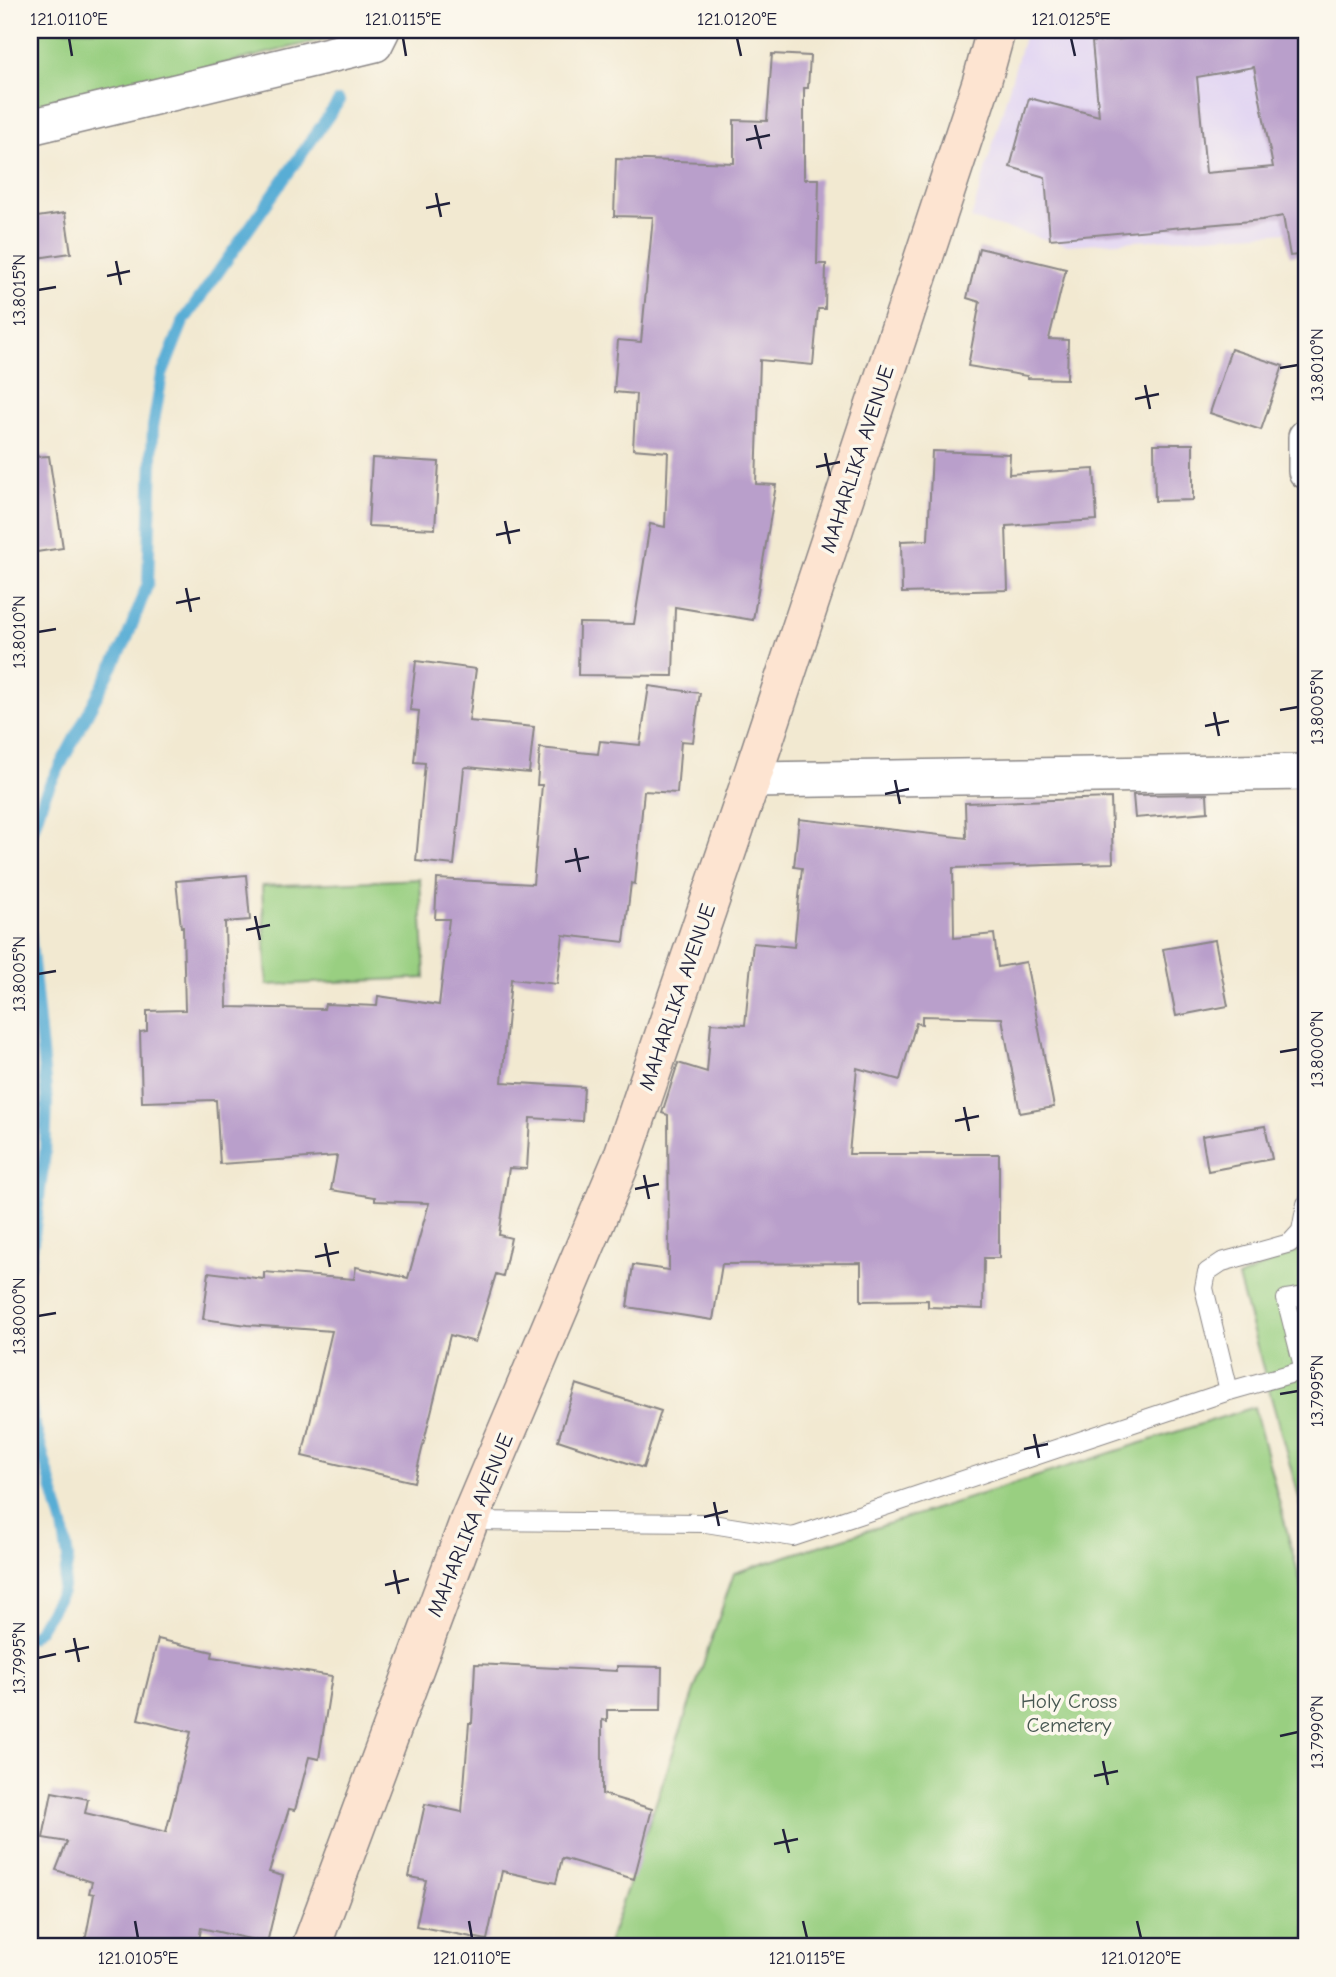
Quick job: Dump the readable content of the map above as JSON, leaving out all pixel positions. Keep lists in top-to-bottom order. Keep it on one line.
{"streets":{"main road":["MAHARLIKA AVENUE"]},"parks":["Holy Cross Cemetery"],"coordinates":["121.0110°E","121.0115°E","121.0120°E","121.0125°E","13.8015°N","13.8010°N","13.8005°N","13.8000°N","13.7995°N","13.7990°N","121.0105°E"]}
